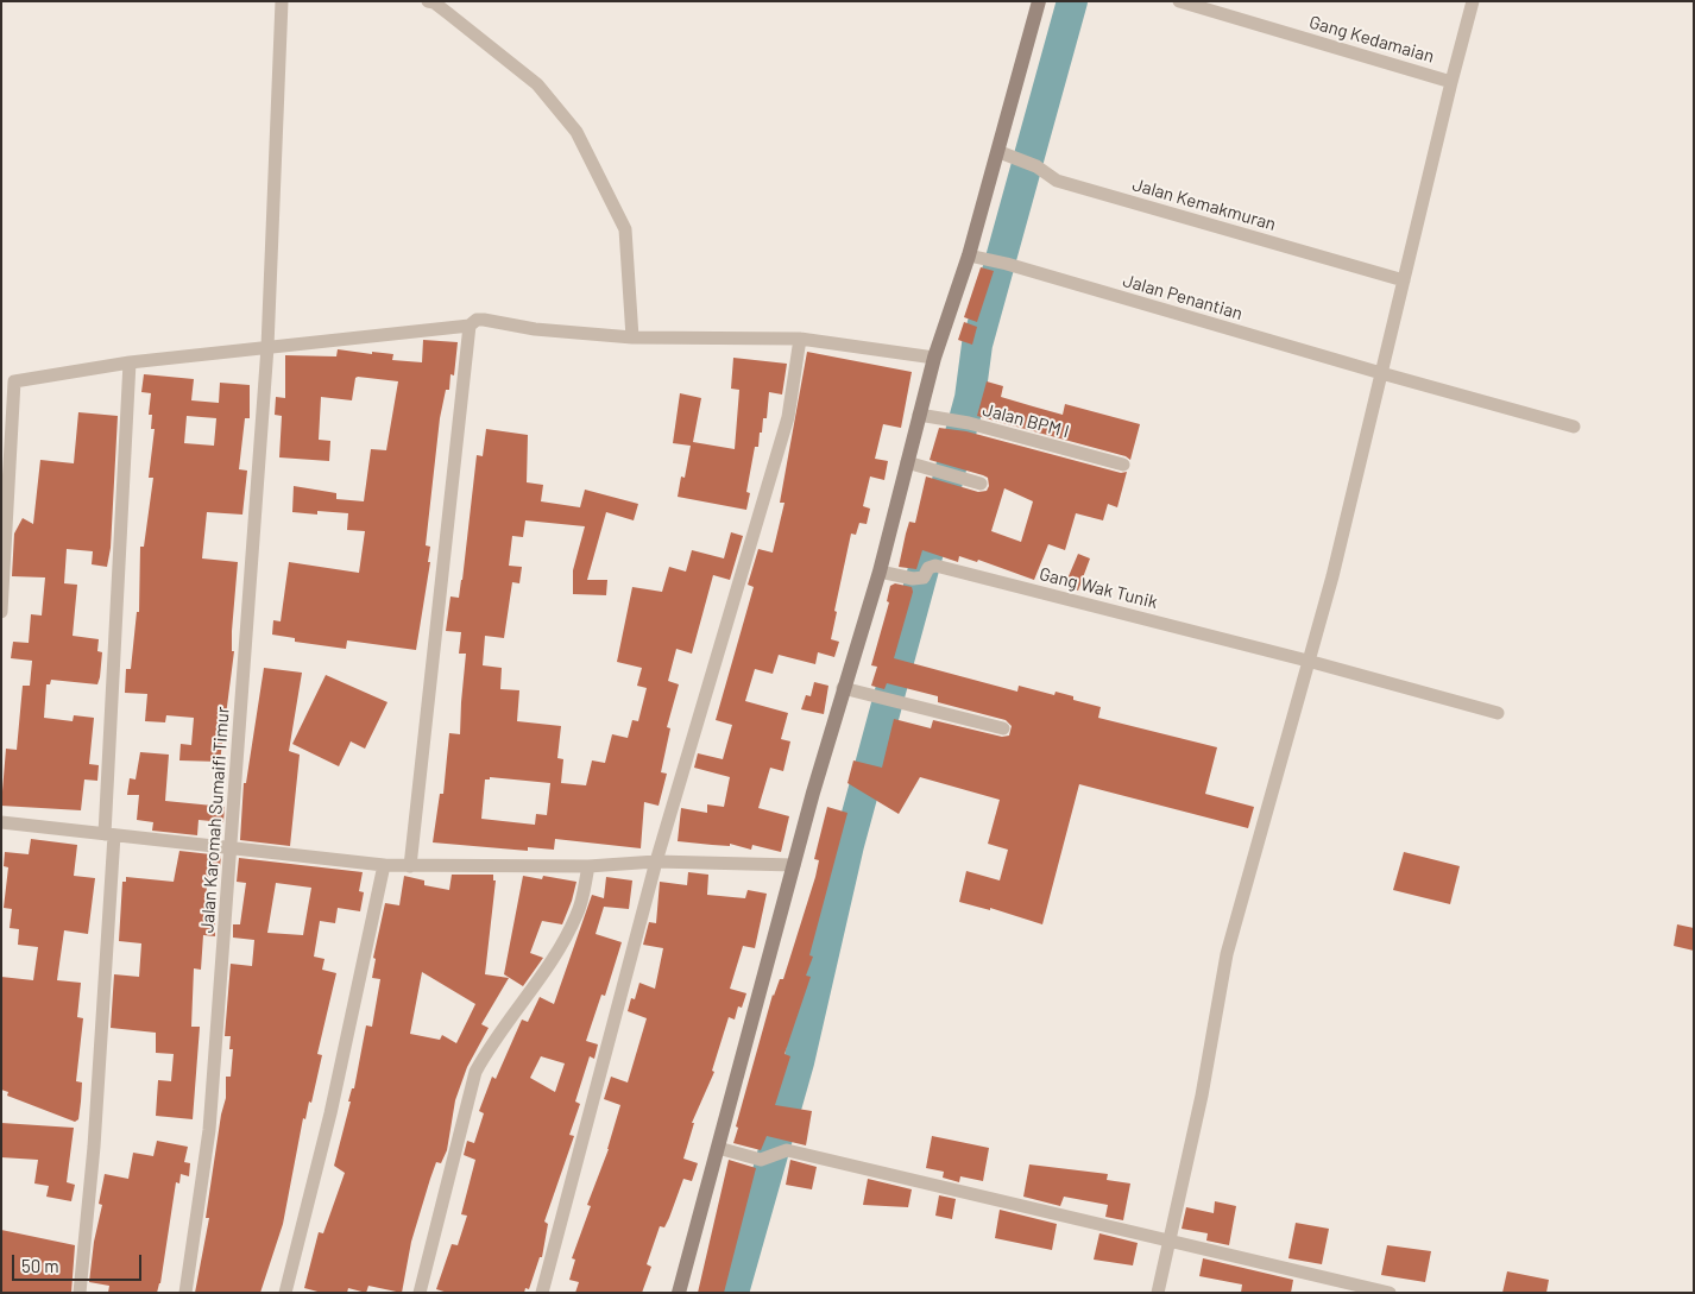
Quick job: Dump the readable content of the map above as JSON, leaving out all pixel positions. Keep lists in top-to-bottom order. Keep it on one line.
{"streets":{"street":["Gang Kedamaian","Jalan Kemakmuran","Jalan Penantian","Jalan BPM I","Gang Wak Tunik","Jalan Karomah Sumaifi Timur"]},"scale_bar":"50 m"}
